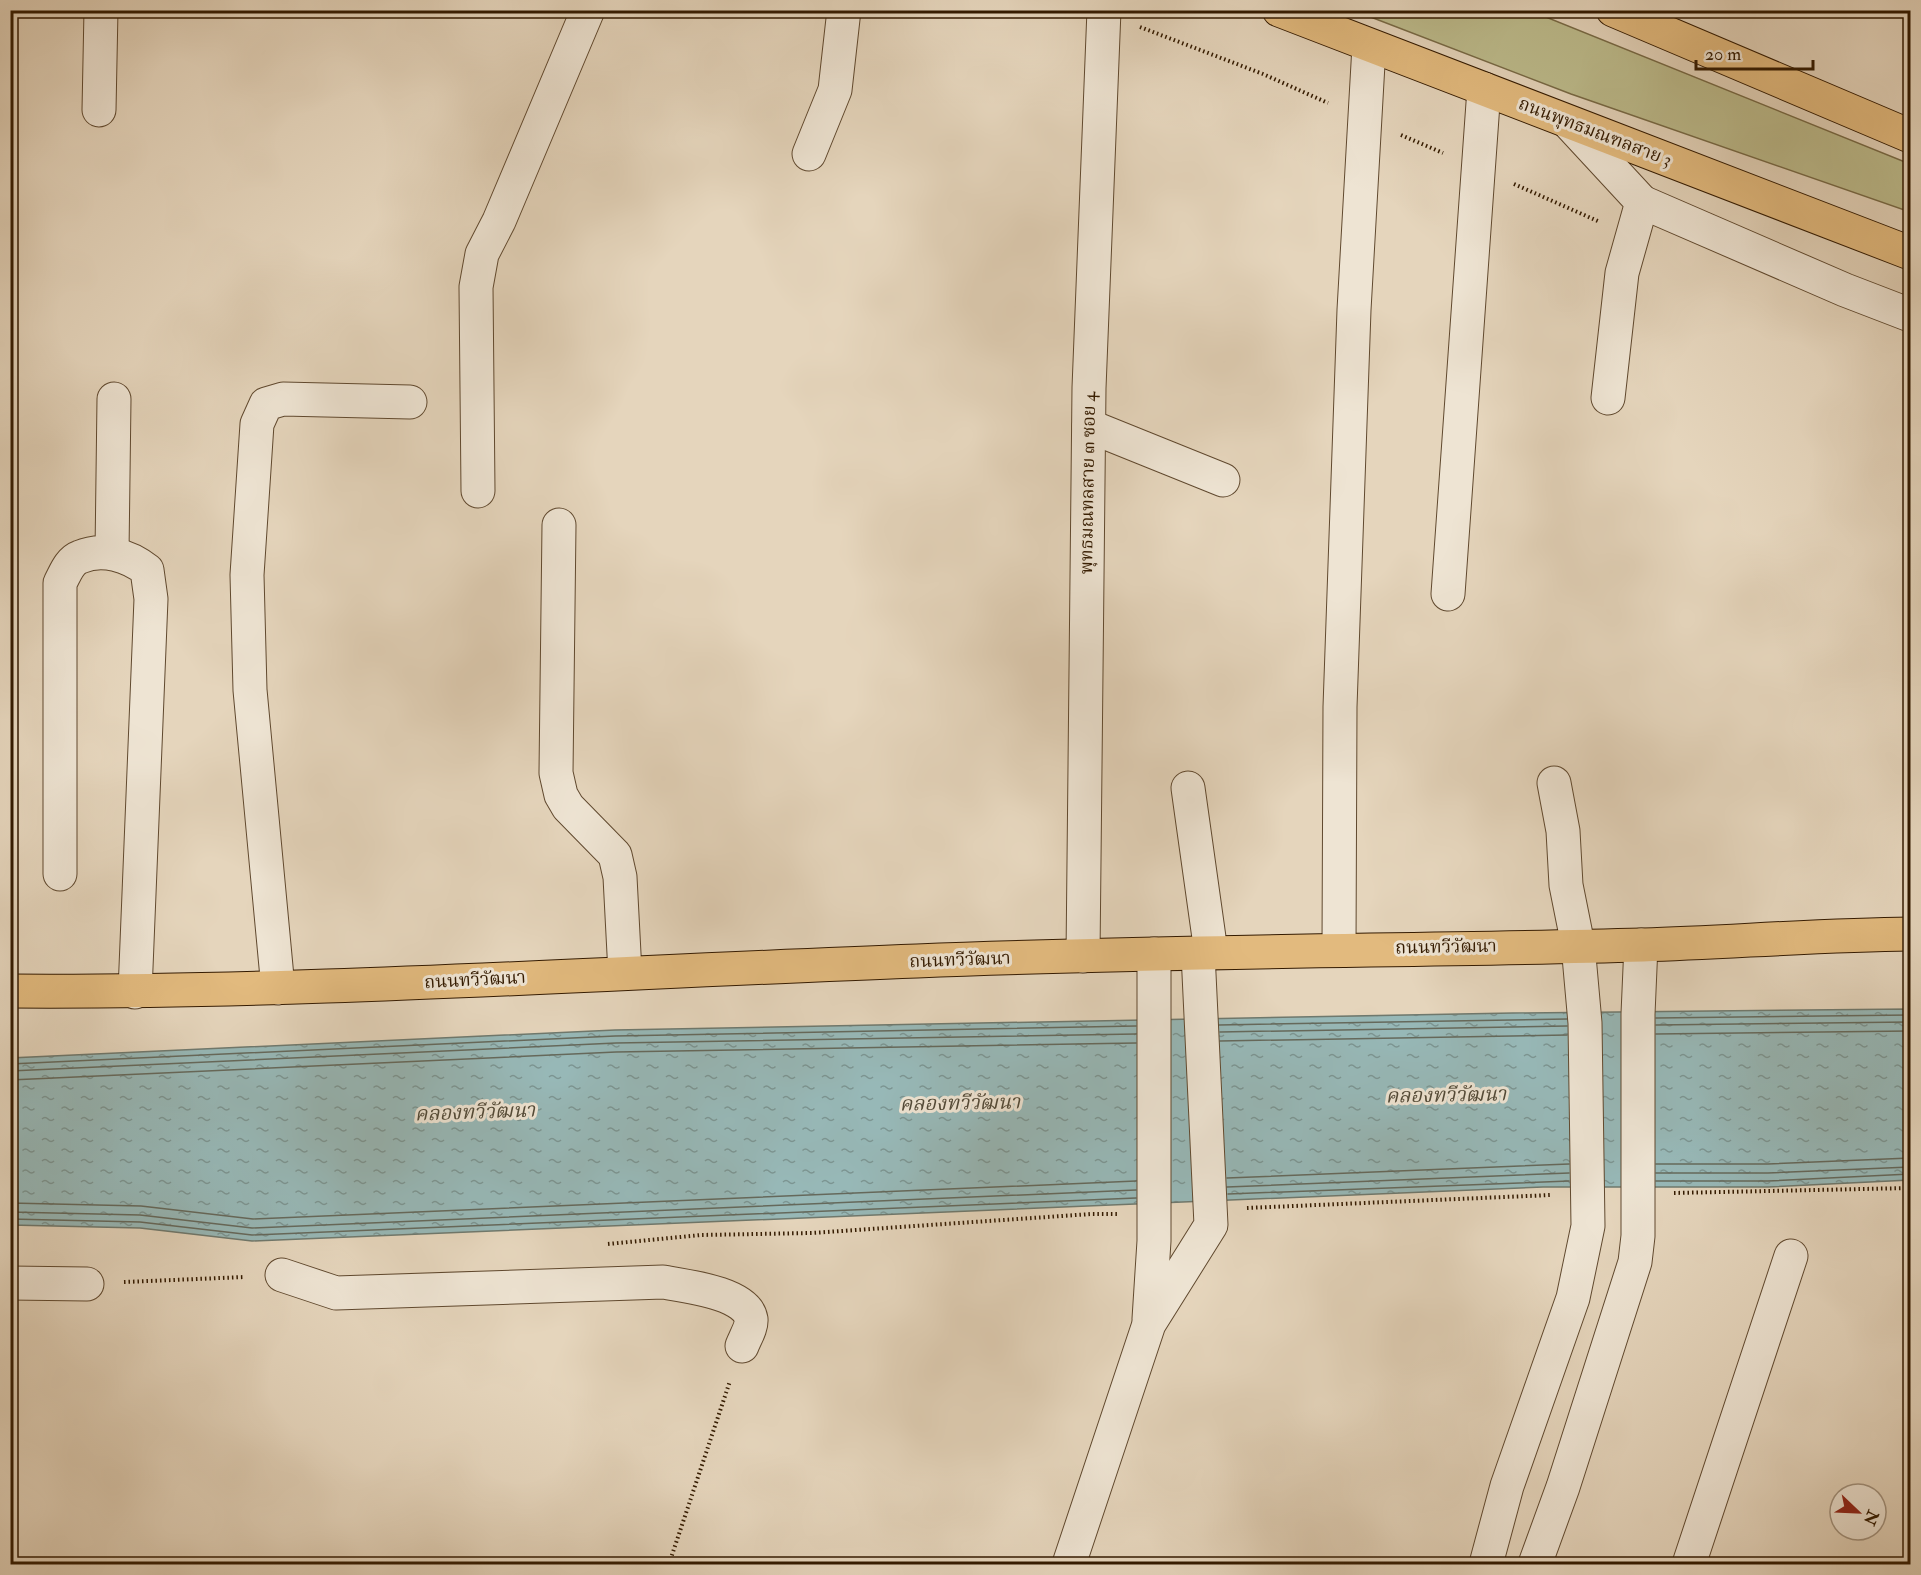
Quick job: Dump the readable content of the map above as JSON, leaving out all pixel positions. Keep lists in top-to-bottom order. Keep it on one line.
{"streets":{"main road":["ถนนพุทธมณฑลสาย 3","ถนนทวีวัฒนา"],"street":["พุทธมณทลสาย ๓ ซอย 4"]},"crossings":[["พุทธมณทลสาย ๓ ซอย 4","ถนนทวีวัฒนา"]],"water":["คลองทวีวัฒนา"],"scale_bar":"20 m","north":"bottom right"}
